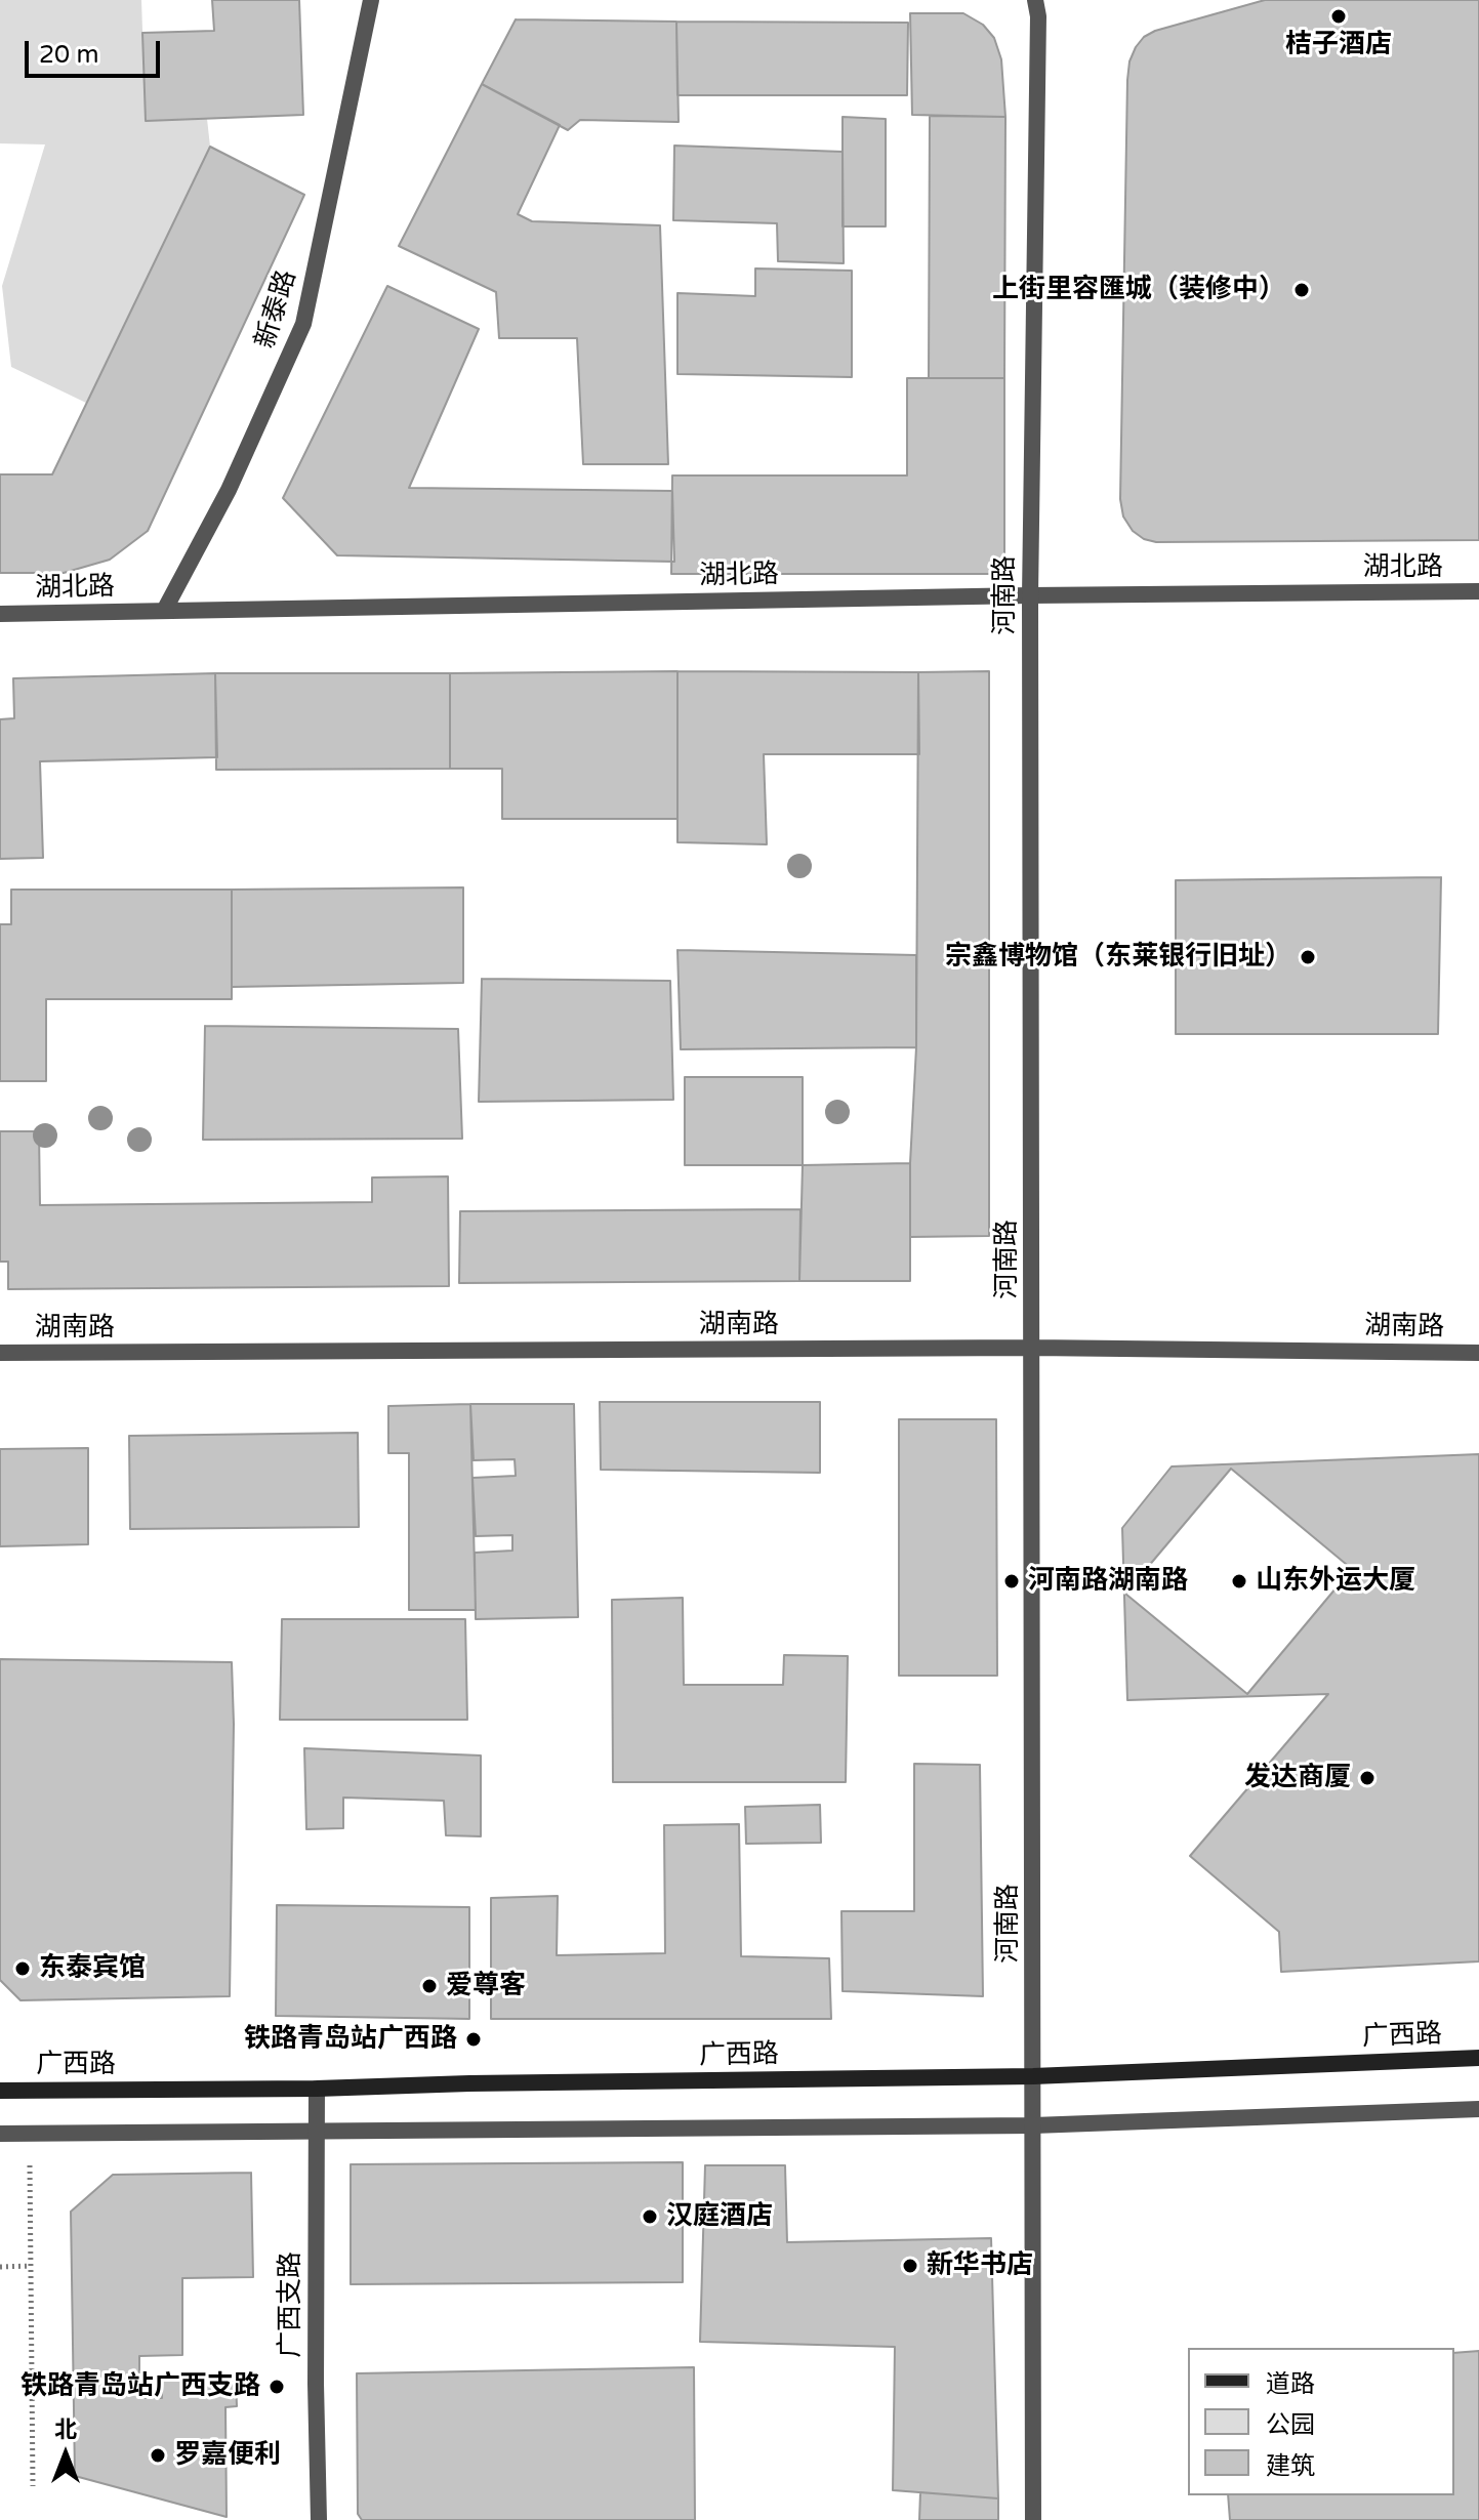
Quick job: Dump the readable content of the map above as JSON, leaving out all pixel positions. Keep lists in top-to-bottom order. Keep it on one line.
{"streets":{"main road":["广西路"],"street":["新泰路","湖北路","河南路","湖南路","广西支路"]},"crossings":[["新泰路","湖北路"],["湖北路","河南路"],["河南路","湖南路"],["河南路","广西路"],["广西路","广西支路"]],"places":["桔子酒店","上街里容匯城（装修中）","宗鑫博物馆（东莱银行旧址）","河南路湖南路","山东外运大厦","发达商厦","东泰宾馆","爱尊客","铁路青岛站广西路","汉庭酒店","新华书店","铁路青岛站广西支路","罗嘉便利"],"legend":["道路","公园","建筑"],"scale_bar":"20 m","north":"top"}
